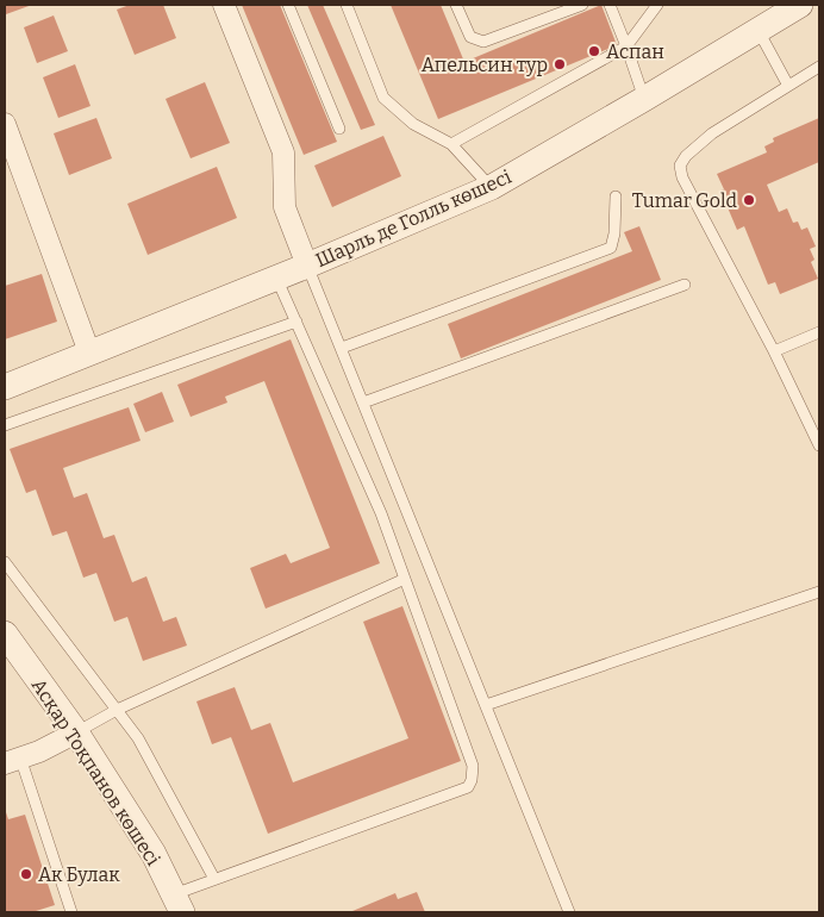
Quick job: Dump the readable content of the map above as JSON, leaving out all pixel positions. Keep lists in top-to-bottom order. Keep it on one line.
{"streets":{"street":["Шарль де Голль көшесі","Асқар Тоқпанов көшесі"]},"places":["Аспан","Апельсин тур","Tumar Gold","Ак Булак"]}
